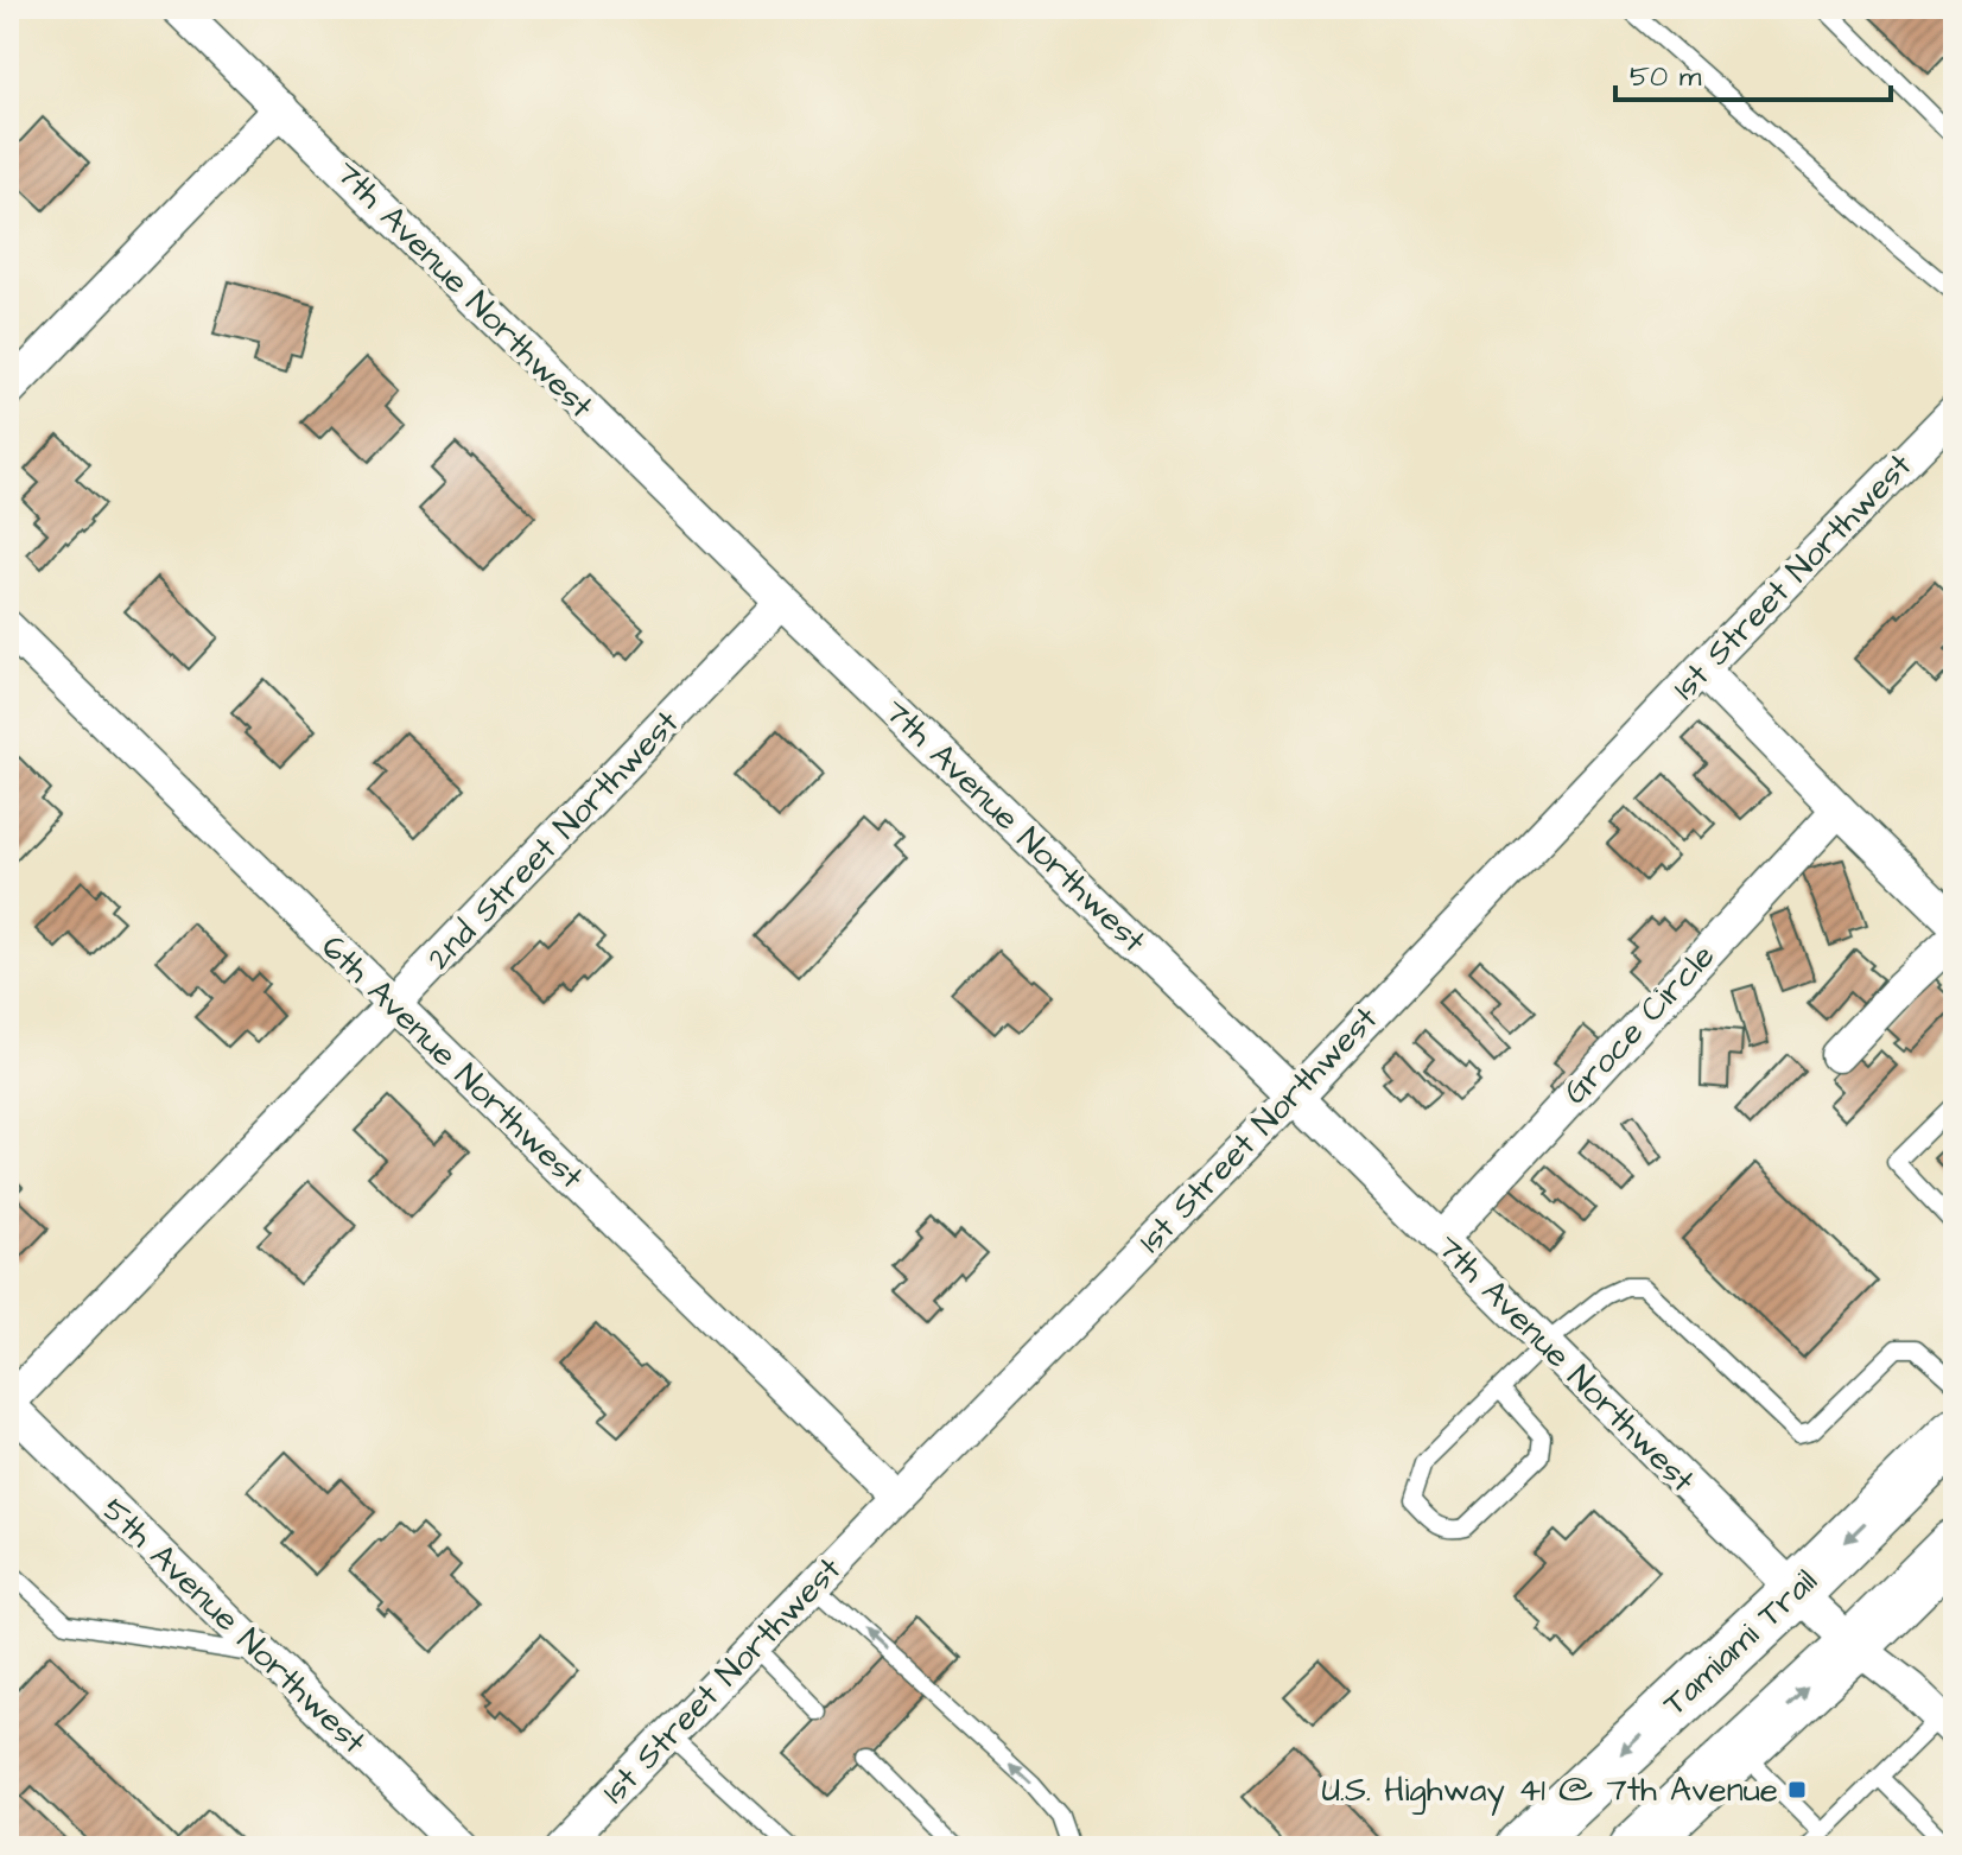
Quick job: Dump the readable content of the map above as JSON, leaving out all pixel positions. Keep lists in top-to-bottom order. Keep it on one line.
{"streets":{"main road":["Tamiami Trail"],"street":["7th Avenue Northwest","1st Street Northwest","2nd Street Northwest","Groce Circle","6th Avenue Northwest","5th Avenue Northwest"]},"crossings":[["7th Avenue Northwest","1st Street Northwest"],["7th Avenue Northwest","2nd Street Northwest"],["7th Avenue Northwest","Groce Circle"],["7th Avenue Northwest","Tamiami Trail"],["1st Street Northwest","6th Avenue Northwest"],["2nd Street Northwest","6th Avenue Northwest"],["2nd Street Northwest","5th Avenue Northwest"]],"places":{"transit":["U.S. Highway 41 @ 7th Avenue"]},"scale_bar":"50 m"}
